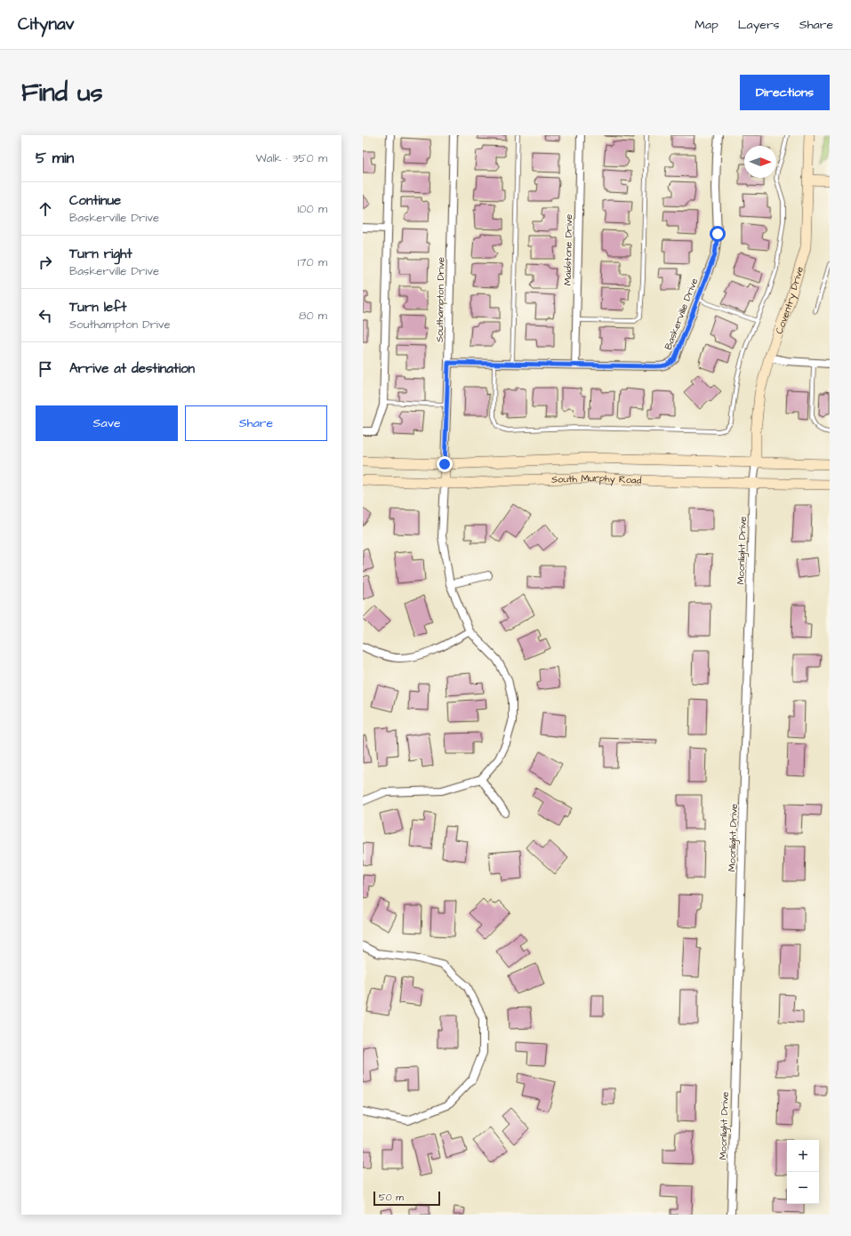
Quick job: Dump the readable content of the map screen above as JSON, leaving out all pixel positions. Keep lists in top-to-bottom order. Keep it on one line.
{"streets":{"main road":["Coventry Drive","South Murphy Road"],"street":["Maidstone Drive","Southampton Drive","Baskerville Drive","Moonlight Drive"]},"crossings":[["Maidstone Drive","Baskerville Drive"],["Southampton Drive","Baskerville Drive"],["Southampton Drive","South Murphy Road"],["Coventry Drive","South Murphy Road"],["Coventry Drive","Moonlight Drive"],["South Murphy Road","Moonlight Drive"]],"scale_bar":"50 m","north":"right","page":{"header":"Citynav","nav":["Map","Layers","Share"],"buttons":["Directions",["Save","Share"]],"title":"Find us","heading":["5 min","Walk · 350 m"],"list":[["Continue","Baskerville Drive","100 m"],["Turn right","Baskerville Drive","170 m"],["Turn left","Southampton Drive","80 m"],"Arrive at destination"],"map_buttons":["+","−"],"scale":"50 m"}}
